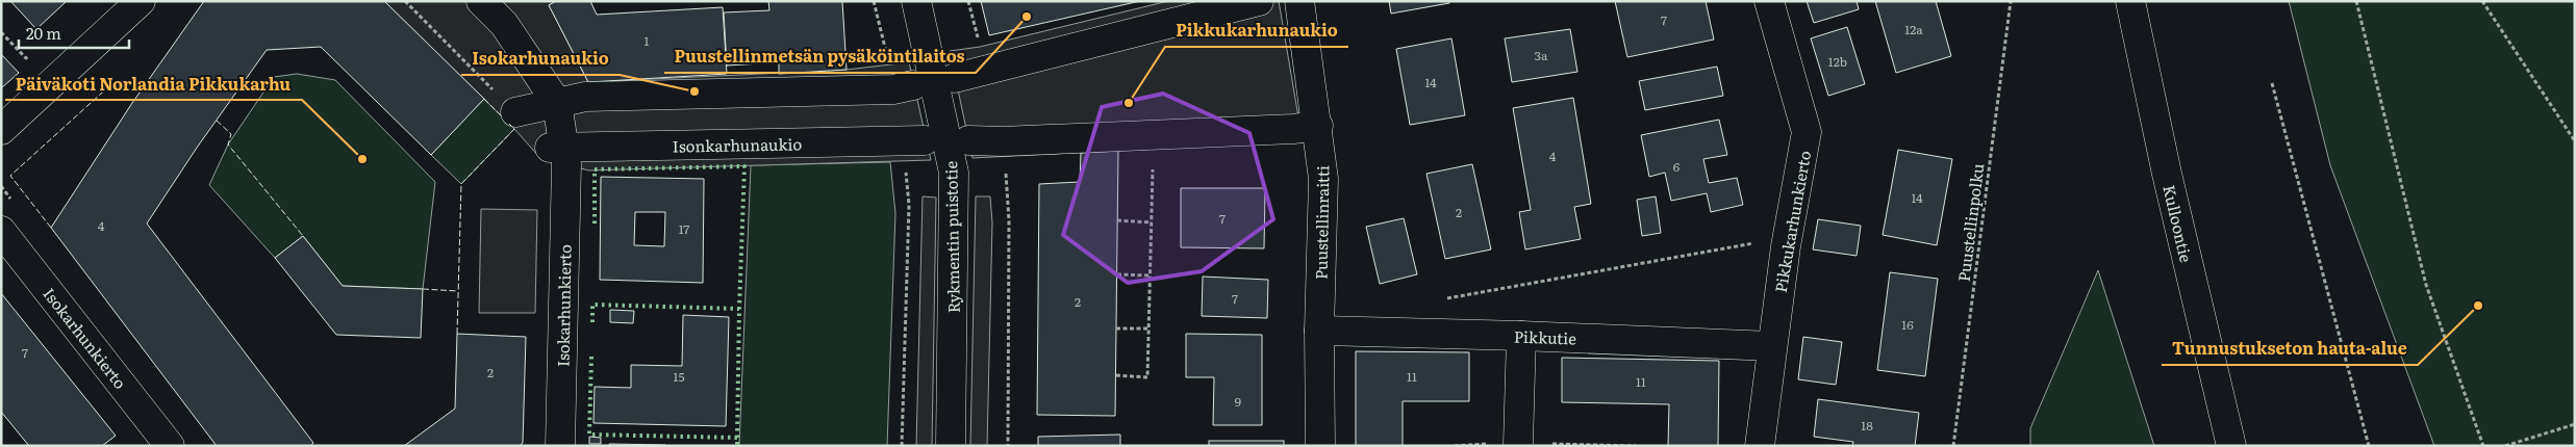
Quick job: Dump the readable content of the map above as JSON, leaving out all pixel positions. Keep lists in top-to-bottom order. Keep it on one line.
{"streets":{"street":["Isonkarhunaukio","Pikkukarhunkierto","Puustellinraitti","Kulloontie","Rykmentin puistotie","Isokarhunkierto","Pikkutie"],"path":["Puustellinpolku"]},"crossings":[["Isonkarhunaukio","Isokarhunkierto"],["Pikkukarhunkierto","Pikkutie"],["Puustellinraitti","Pikkutie"]],"places":["Puustellinmetsän pysäköintilaitos","Isokarhunaukio","Pikkukarhunaukio","Päiväkoti Norlandia Pikkukarhu","Tunnustukseton hauta-alue"],"house_numbers":["7","12a","1","3a","12b","14","4","6","14","2","7","4","17","7","2","16","7","2","15","11","11","9","18"],"scale_bar":"20 m"}
